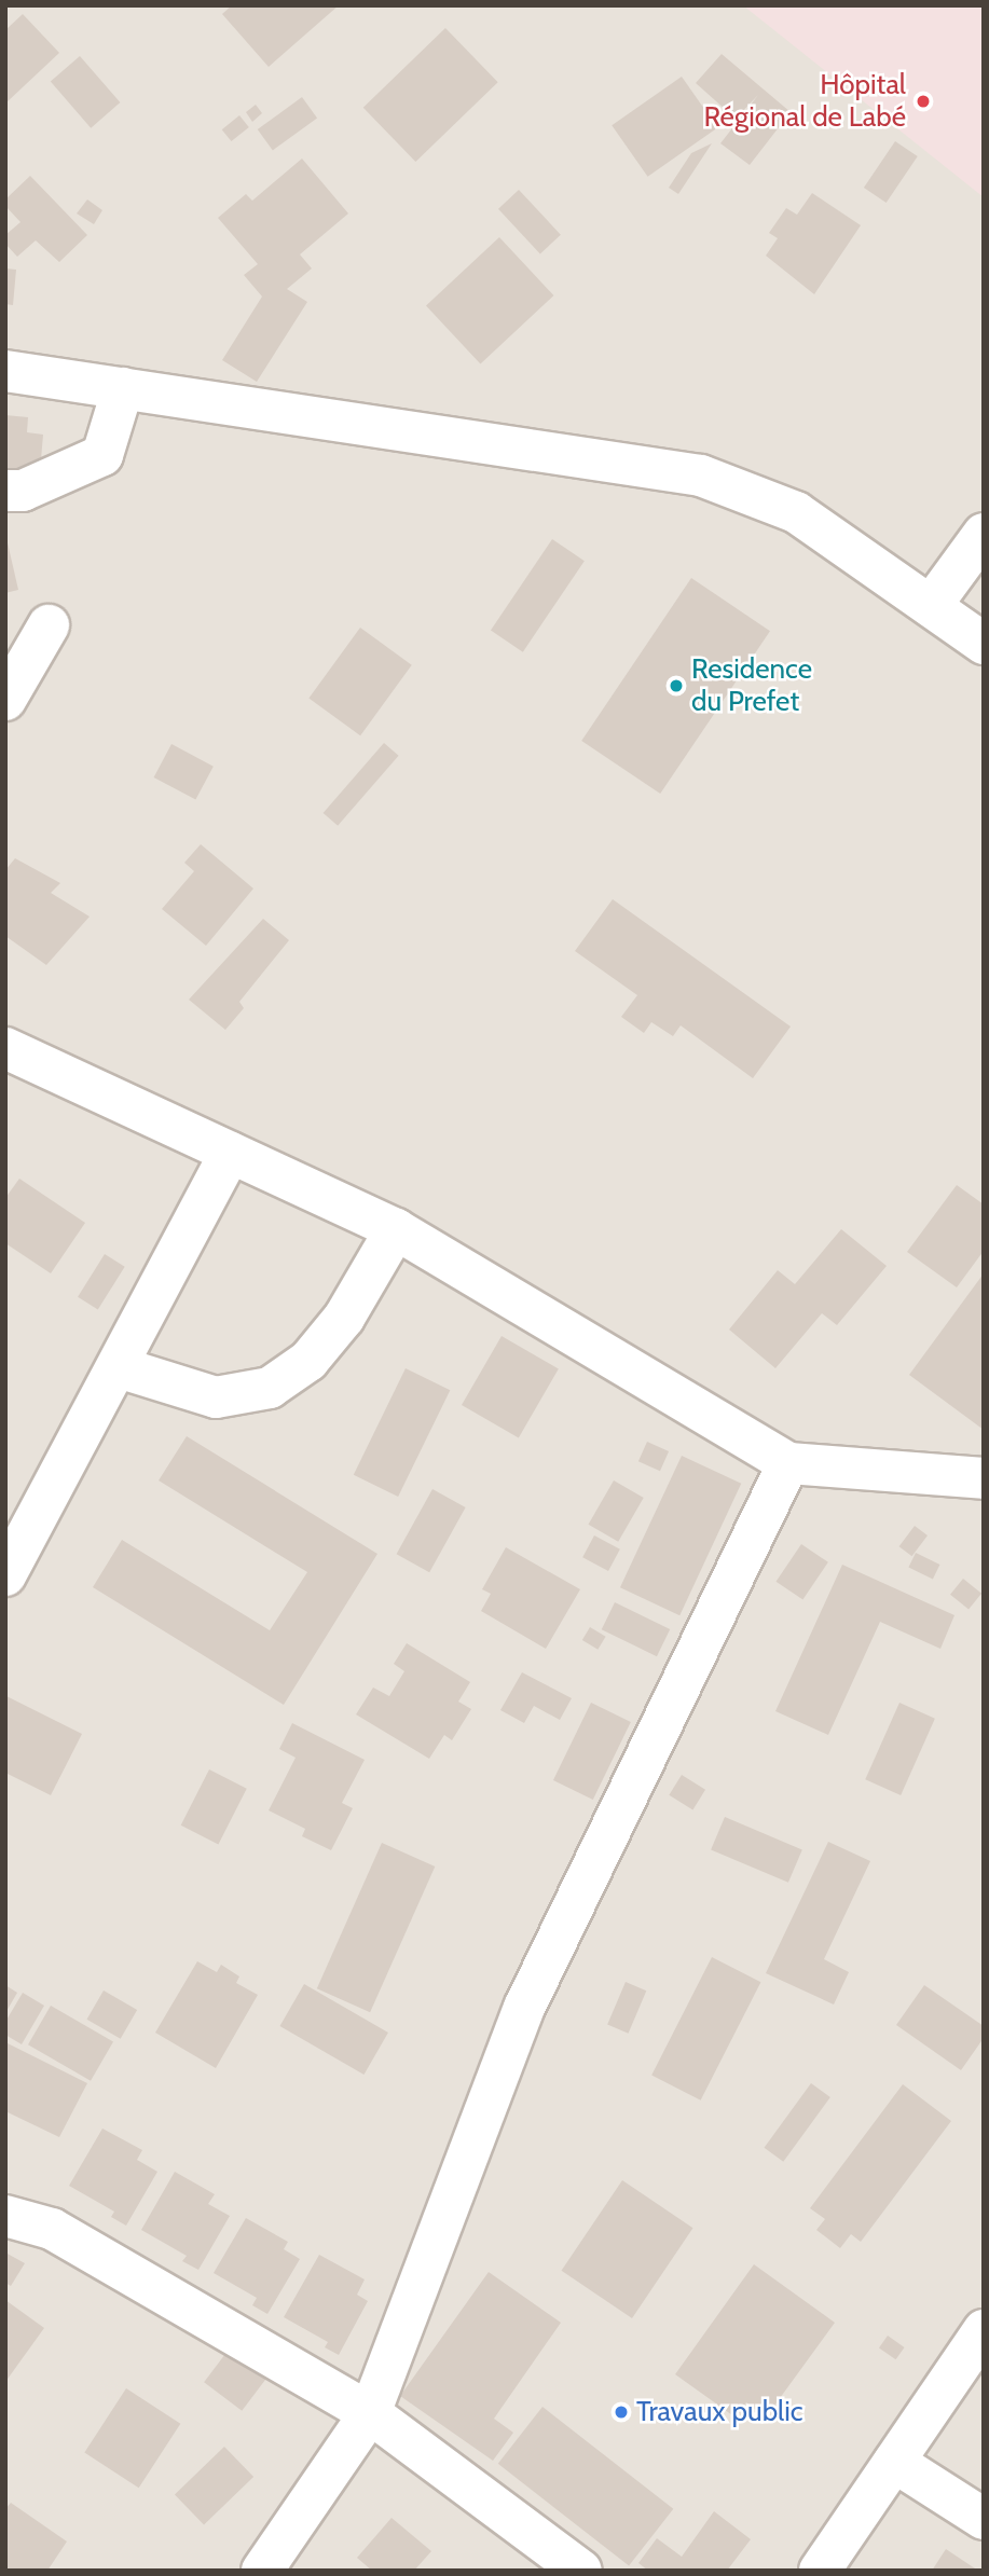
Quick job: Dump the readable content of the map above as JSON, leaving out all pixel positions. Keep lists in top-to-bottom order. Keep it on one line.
{"places":["Hôpital Régional de Labé","Residence du Prefet","Travaux public"]}
